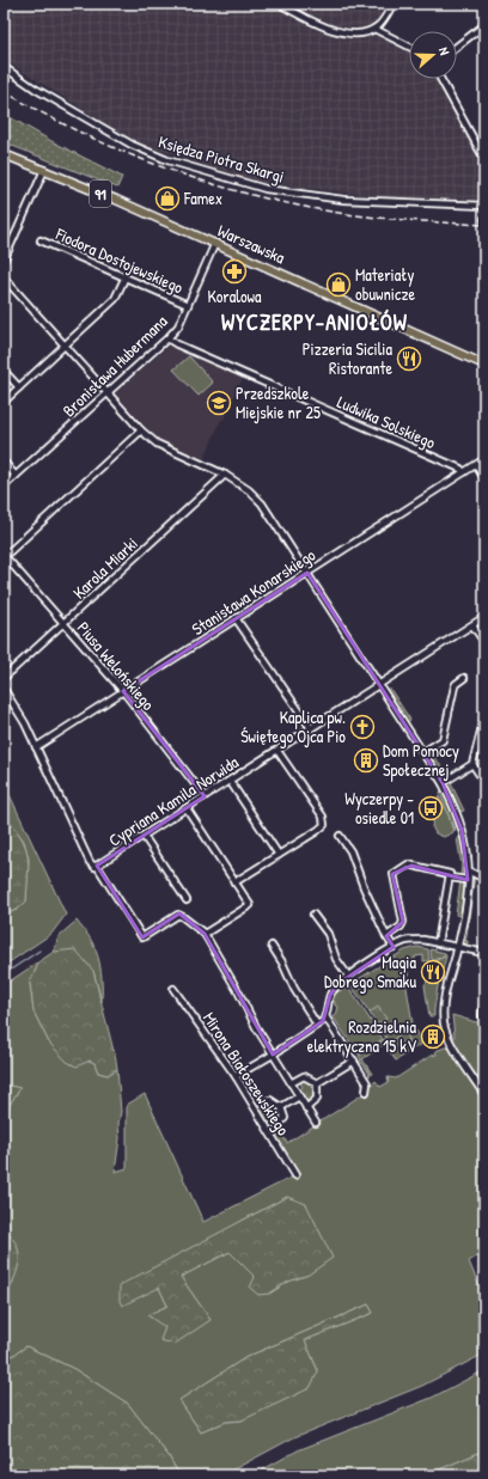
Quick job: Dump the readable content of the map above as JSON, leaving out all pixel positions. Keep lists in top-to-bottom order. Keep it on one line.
{"streets":{"main road":["91","Warszawska"],"street":["Księdza Piotra Skargi","Fiodora Dostojewskiego","Bronisława Hubermana","Ludwika Solskiego","Karola Miarki","Stanisława Konarskiego","Piusa Welońskiego","Cypriana Kamila Norwida","Mirona Białoszewskiego"]},"crossings":[["Warszawska","Bronisława Hubermana"],["Fiodora Dostojewskiego","Bronisława Hubermana"],["Bronisława Hubermana","Ludwika Solskiego"],["Ludwika Solskiego","Stanisława Konarskiego"],["Karola Miarki","Piusa Welońskiego"],["Stanisława Konarskiego","Piusa Welońskiego"],["Piusa Welońskiego","Cypriana Kamila Norwida"]],"districts":["WYCZERPY-ANIOŁÓW"],"places":{"shop":["Famex","Materiały obuwnicze"],"pharmacy":["Koralowa"],"restaurant":["Pizzeria Sicilia Ristorante","Magia Dobrego Smaku"],"school or university":["Przedszkole Miejskie nr 25"],"church":["Kaplica pw. Świętego Ojca Pio"],"building":["Dom Pomocy Społecznej","Rozdzielnia elektryczna 15 kV"],"bus stop":["Wyczerpy - osiedle 01"]},"north":"right"}
